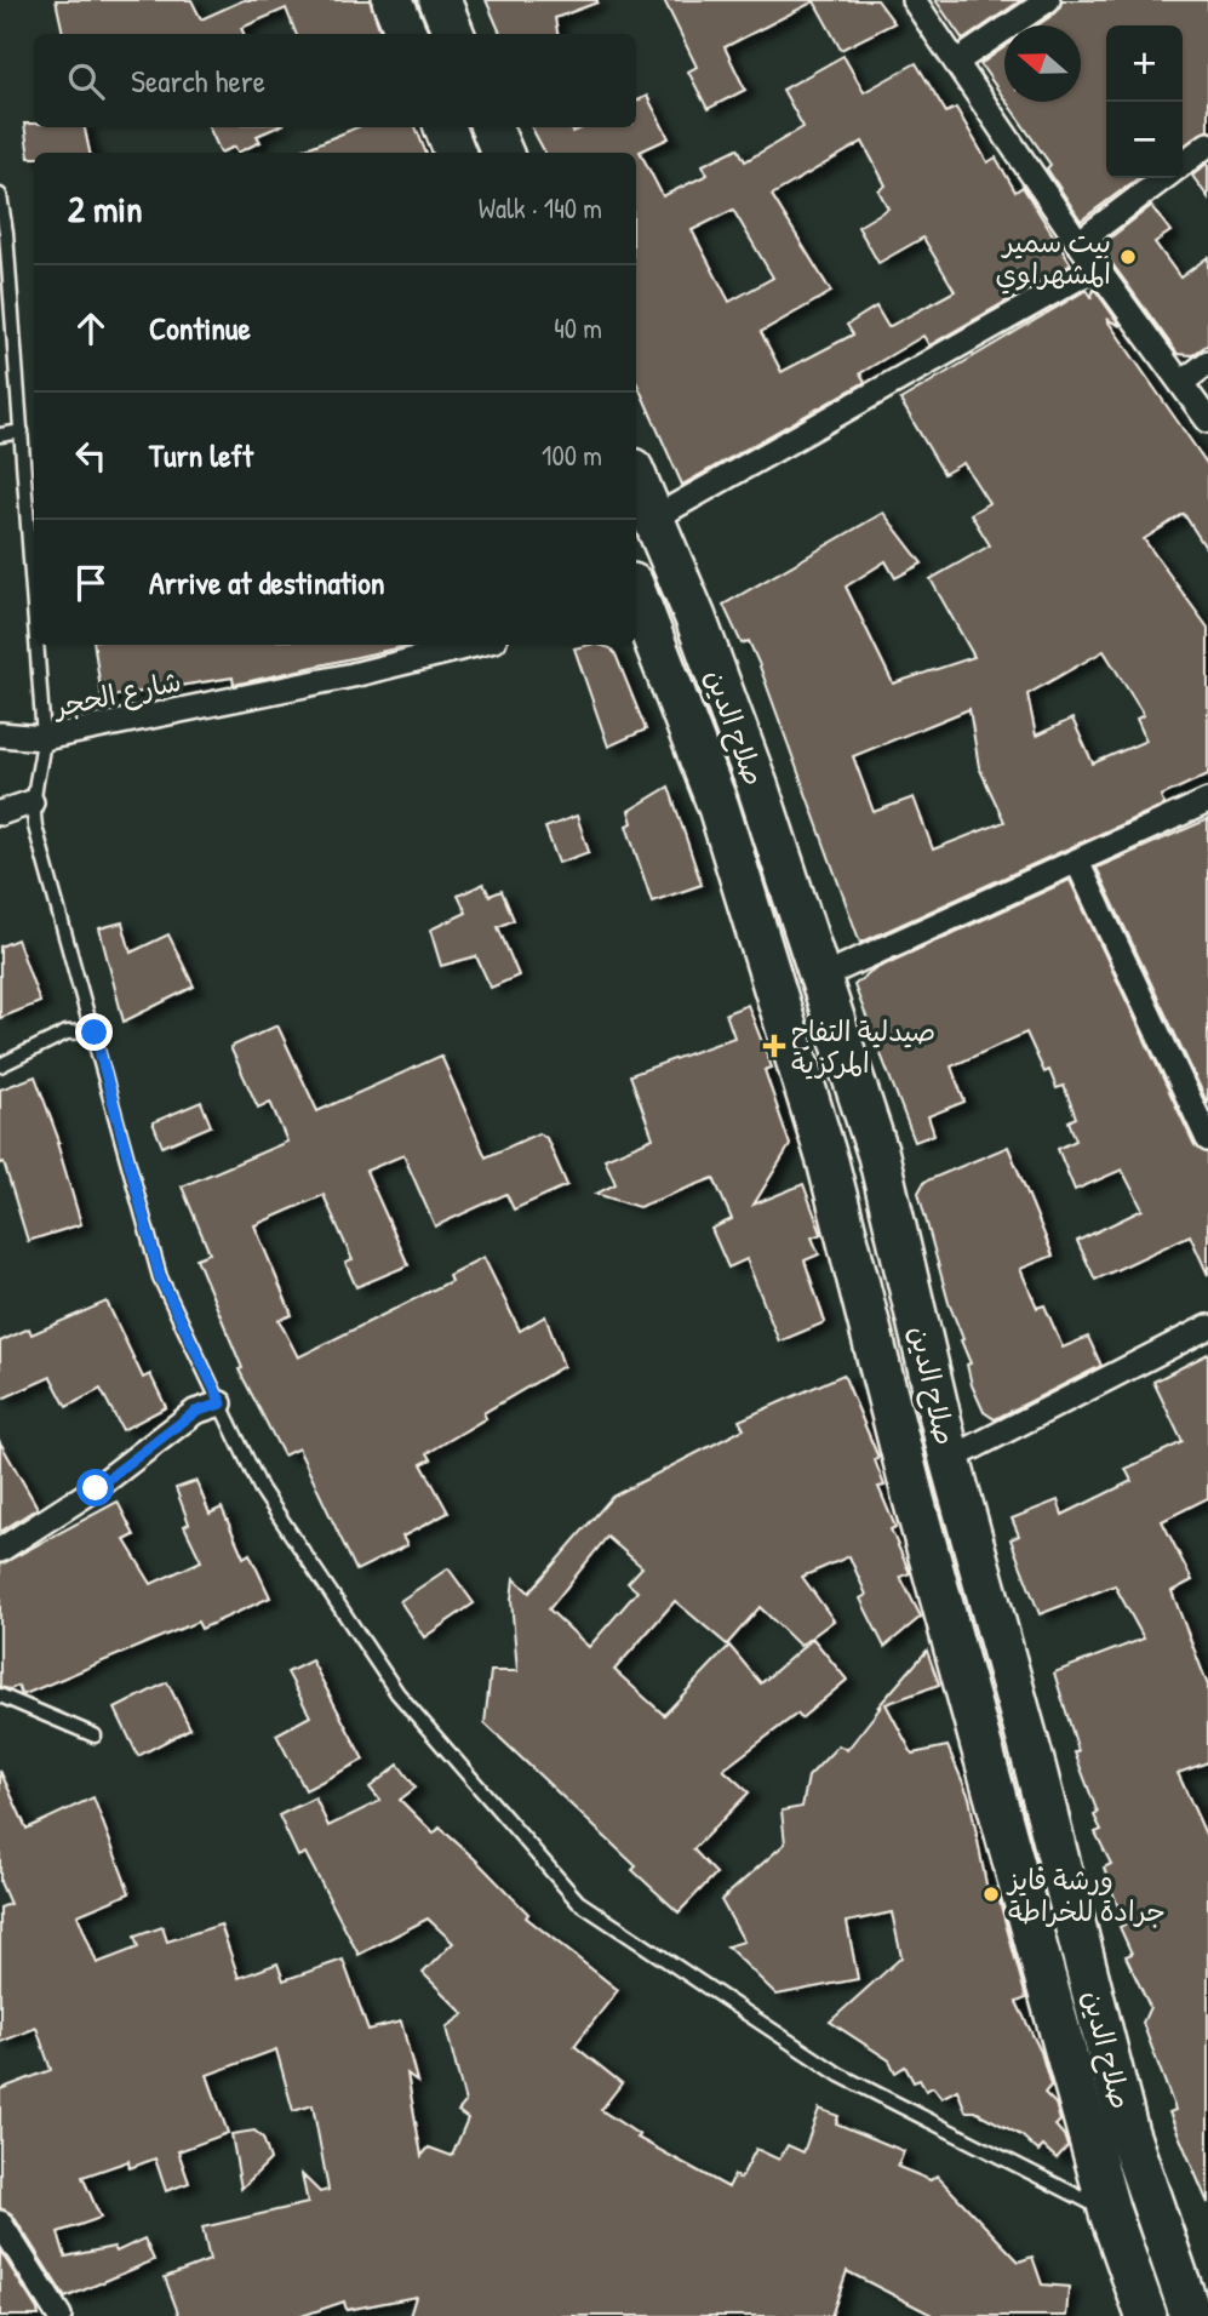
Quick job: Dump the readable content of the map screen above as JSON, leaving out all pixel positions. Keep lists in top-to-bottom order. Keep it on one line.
{"streets":{"highway":["صلاح الدين"],"street":["شارع الحجر"]},"places":{"other":["بيت سمير المشهراوي","ورشة فايز جرادة للخراطة"],"health":["صيدلية التفاح المركزية"]},"north":"left","page":{"map_buttons":["+","−"],"search":"Search here","heading":["2 min","Walk · 140 m"],"list":[["Continue","40 m"],["Turn left","100 m"],"Arrive at destination"]}}
